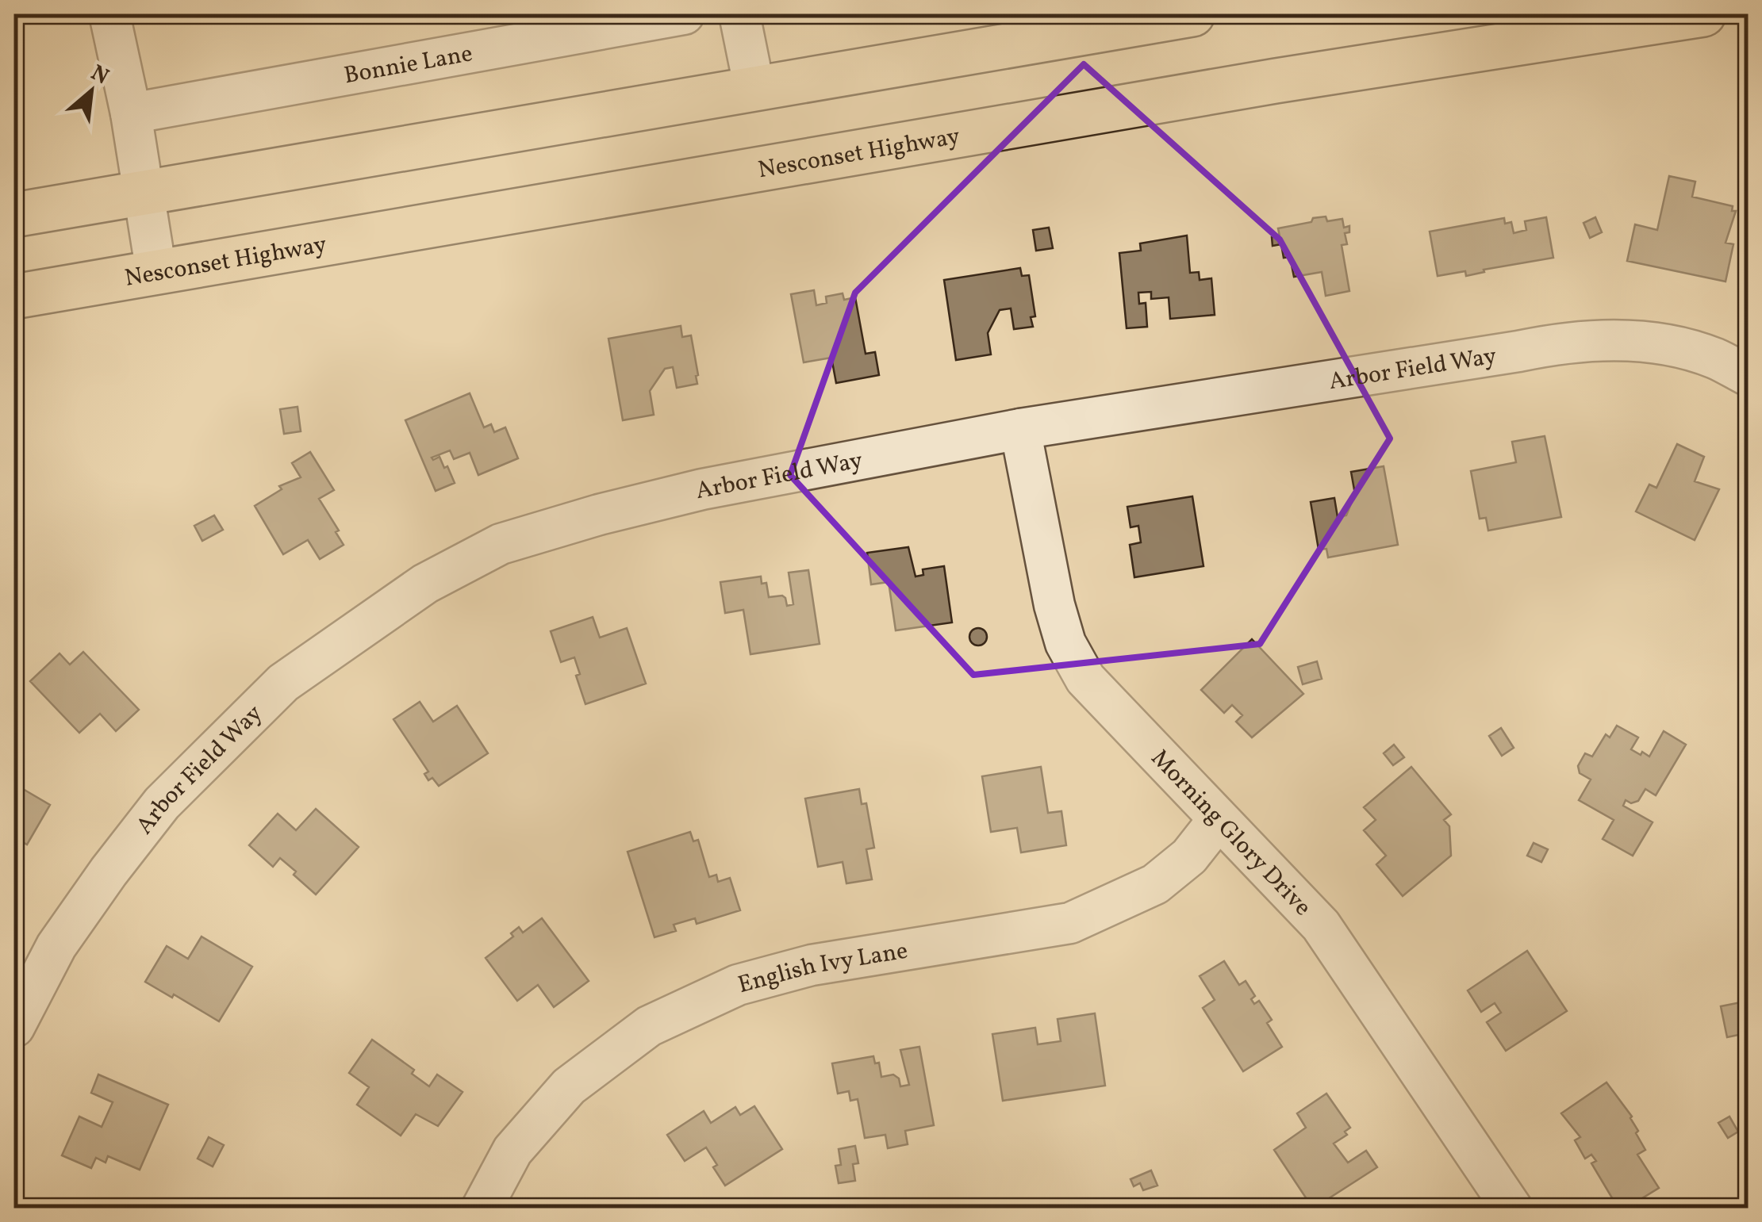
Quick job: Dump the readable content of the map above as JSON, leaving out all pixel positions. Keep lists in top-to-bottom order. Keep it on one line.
{"streets":{"highway":["Nesconset Highway"],"street":["Bonnie Lane","Arbor Field Way","Morning Glory Drive","English Ivy Lane"]},"crossings":[["Arbor Field Way","Morning Glory Drive"],["Morning Glory Drive","English Ivy Lane"]],"north":"top right"}
